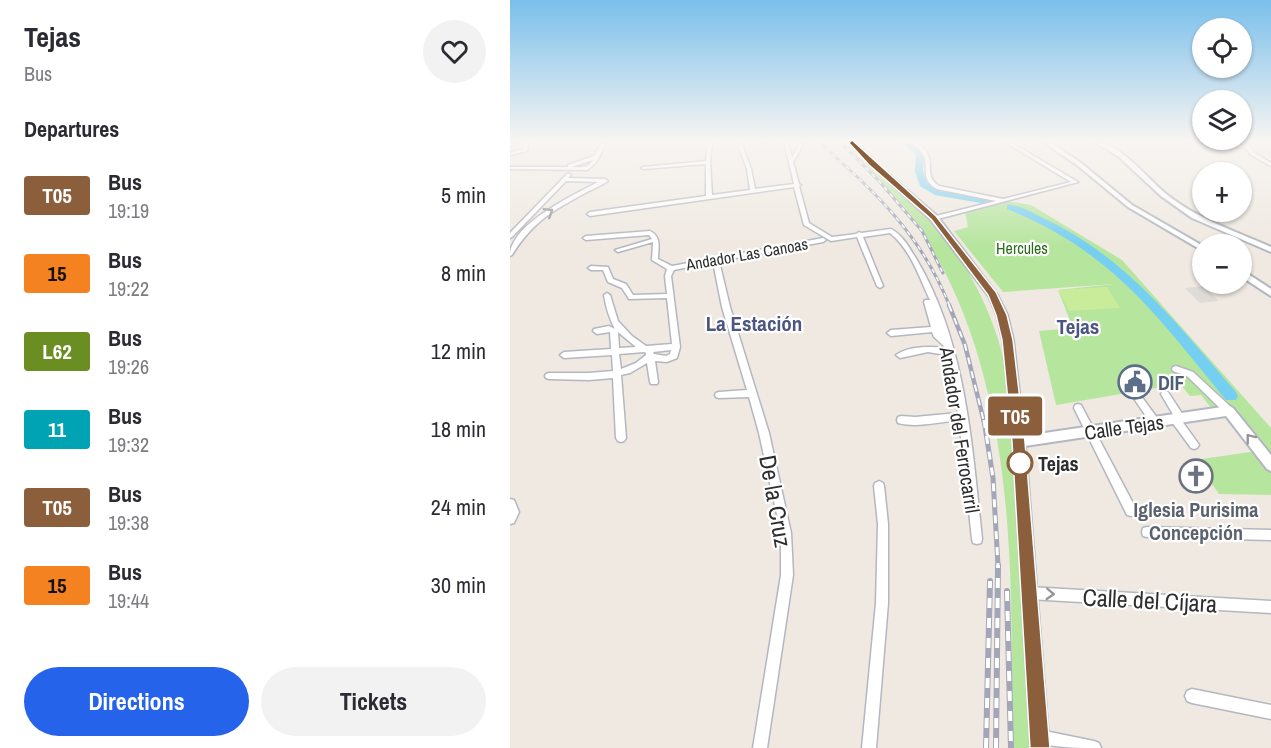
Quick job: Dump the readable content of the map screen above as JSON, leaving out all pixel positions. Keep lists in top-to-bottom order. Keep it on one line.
{"streets":{"street":["Andador Las Canoas","Calle Tejas","Andador del Ferrocarril","De la Cruz","Calle del Cíjara"]},"crossings":[["Andador Las Canoas","Andador del Ferrocarril"],["Andador Las Canoas","De la Cruz"]],"districts":["La Estación","Tejas"],"parks":["Hercules"],"places":{"public building":["DIF"],"other":["Tejas"],"church":["Iglesia Purisima Concepción"]},"lines":["bus line T05"],"page":{"heading":[["Tejas","Bus"],"Departures"],"on_map":"T05","map_buttons":["+","−"],"list":[{"mark":"T05","name":"Bus","note":"19:19","value":"5 min"},{"mark":"15","name":"Bus","note":"19:22","value":"8 min"},{"mark":"L62","name":"Bus","note":"19:26","value":"12 min"},{"mark":"11","name":"Bus","note":"19:32","value":"18 min"},{"mark":"T05","name":"Bus","note":"19:38","value":"24 min"},{"mark":"15","name":"Bus","note":"19:44","value":"30 min"}],"buttons":["Directions","Tickets"]}}
